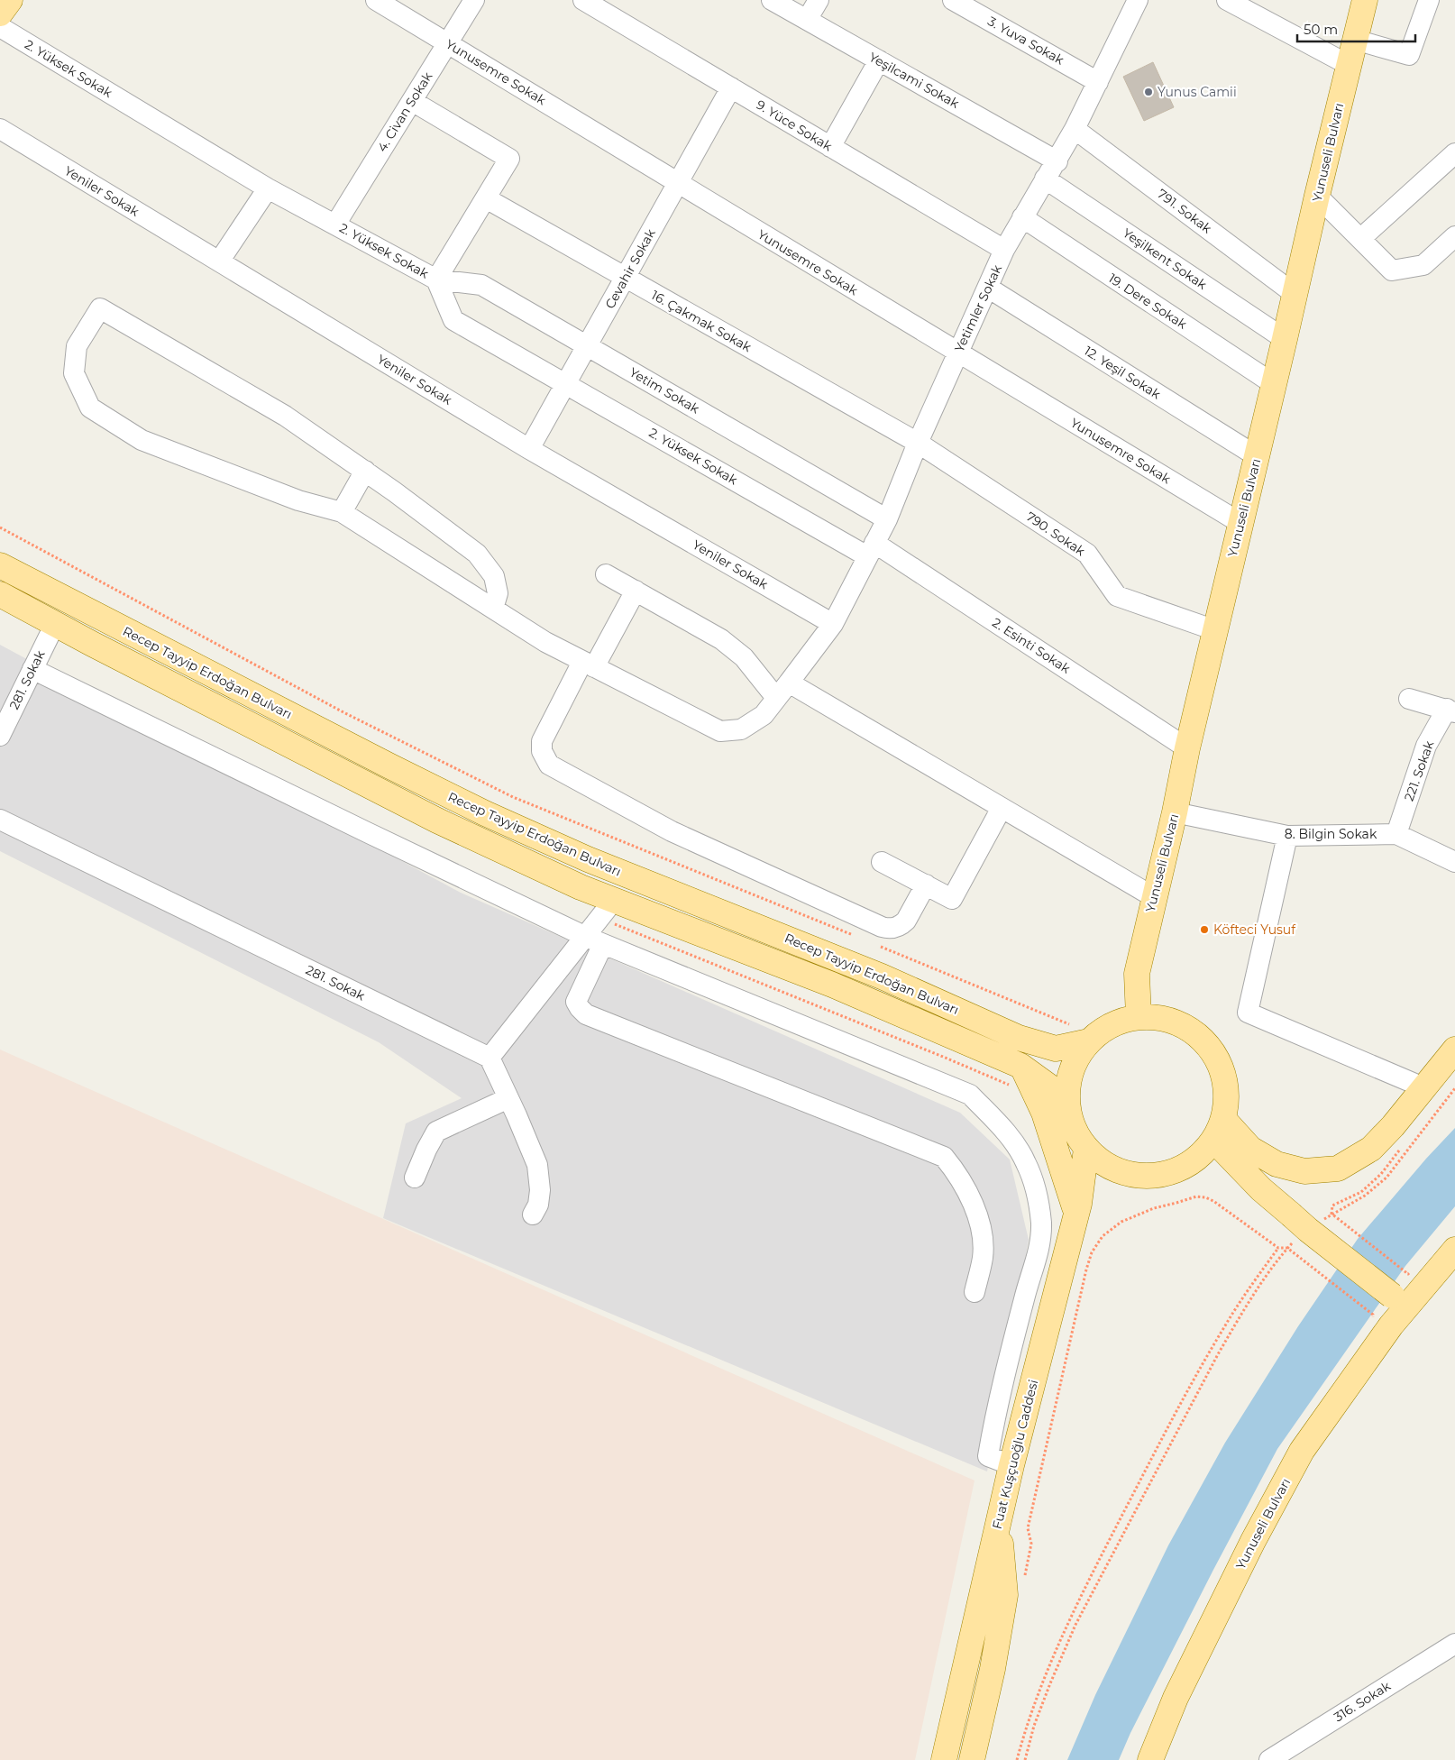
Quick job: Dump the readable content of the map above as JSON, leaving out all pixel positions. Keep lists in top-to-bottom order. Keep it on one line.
{"streets":{"main road":["Yunuseli Bulvarı","Recep Tayyip Erdoğan Bulvarı","Fuat Kuşçuoğlu Caddesi"],"street":["3. Yuva Sokak","2. Yüksek Sokak","Yunusemre Sokak","Yeşilcami Sokak","4. Civan Sokak","9. Yüce Sokak","Yeniler Sokak","791. Sokak","Yeşilkent Sokak","Cevahir Sokak","19. Dere Sokak","Yetimler Sokak","16. Çakmak Sokak","12. Yeşil Sokak","Yetim Sokak","790. Sokak","2. Esinti Sokak","281. Sokak","221. Sokak","8. Bilgin Sokak","316. Sokak"]},"crossings":[["3. Yuva Sokak","Yetimler Sokak"],["2. Yüksek Sokak","4. Civan Sokak"],["2. Yüksek Sokak","Cevahir Sokak"],["2. Yüksek Sokak","Yetimler Sokak"],["2. Yüksek Sokak","Yetim Sokak"],["2. Yüksek Sokak","2. Esinti Sokak"],["Yunusemre Sokak","4. Civan Sokak"],["Yunusemre Sokak","Yunuseli Bulvarı"],["Yunusemre Sokak","Cevahir Sokak"],["Yunusemre Sokak","Yetimler Sokak"],["Yeşilcami Sokak","Yetimler Sokak"],["9. Yüce Sokak","Cevahir Sokak"],["9. Yüce Sokak","Yetimler Sokak"],["Yunuseli Bulvarı","791. Sokak"],["Yunuseli Bulvarı","Yeşilkent Sokak"],["Yunuseli Bulvarı","19. Dere Sokak"],["Yunuseli Bulvarı","12. Yeşil Sokak"],["Yunuseli Bulvarı","790. Sokak"],["Yunuseli Bulvarı","2. Esinti Sokak"],["Yunuseli Bulvarı","8. Bilgin Sokak"],["Yeniler Sokak","Cevahir Sokak"],["Yeniler Sokak","Yetimler Sokak"],["791. Sokak","Yetimler Sokak"],["Yeşilkent Sokak","Yetimler Sokak"],["Cevahir Sokak","16. Çakmak Sokak"],["Cevahir Sokak","Yetim Sokak"],["19. Dere Sokak","Yetimler Sokak"],["Yetimler Sokak","16. Çakmak Sokak"],["Yetimler Sokak","12. Yeşil Sokak"],["Yetimler Sokak","Yetim Sokak"],["Yetimler Sokak","790. Sokak"],["Yetimler Sokak","2. Esinti Sokak"],["16. Çakmak Sokak","790. Sokak"],["Recep Tayyip Erdoğan Bulvarı","281. Sokak"],["221. Sokak","8. Bilgin Sokak"]],"places":["Yunus Camii","Köfteci Yusuf"],"scale_bar":"50 m"}
